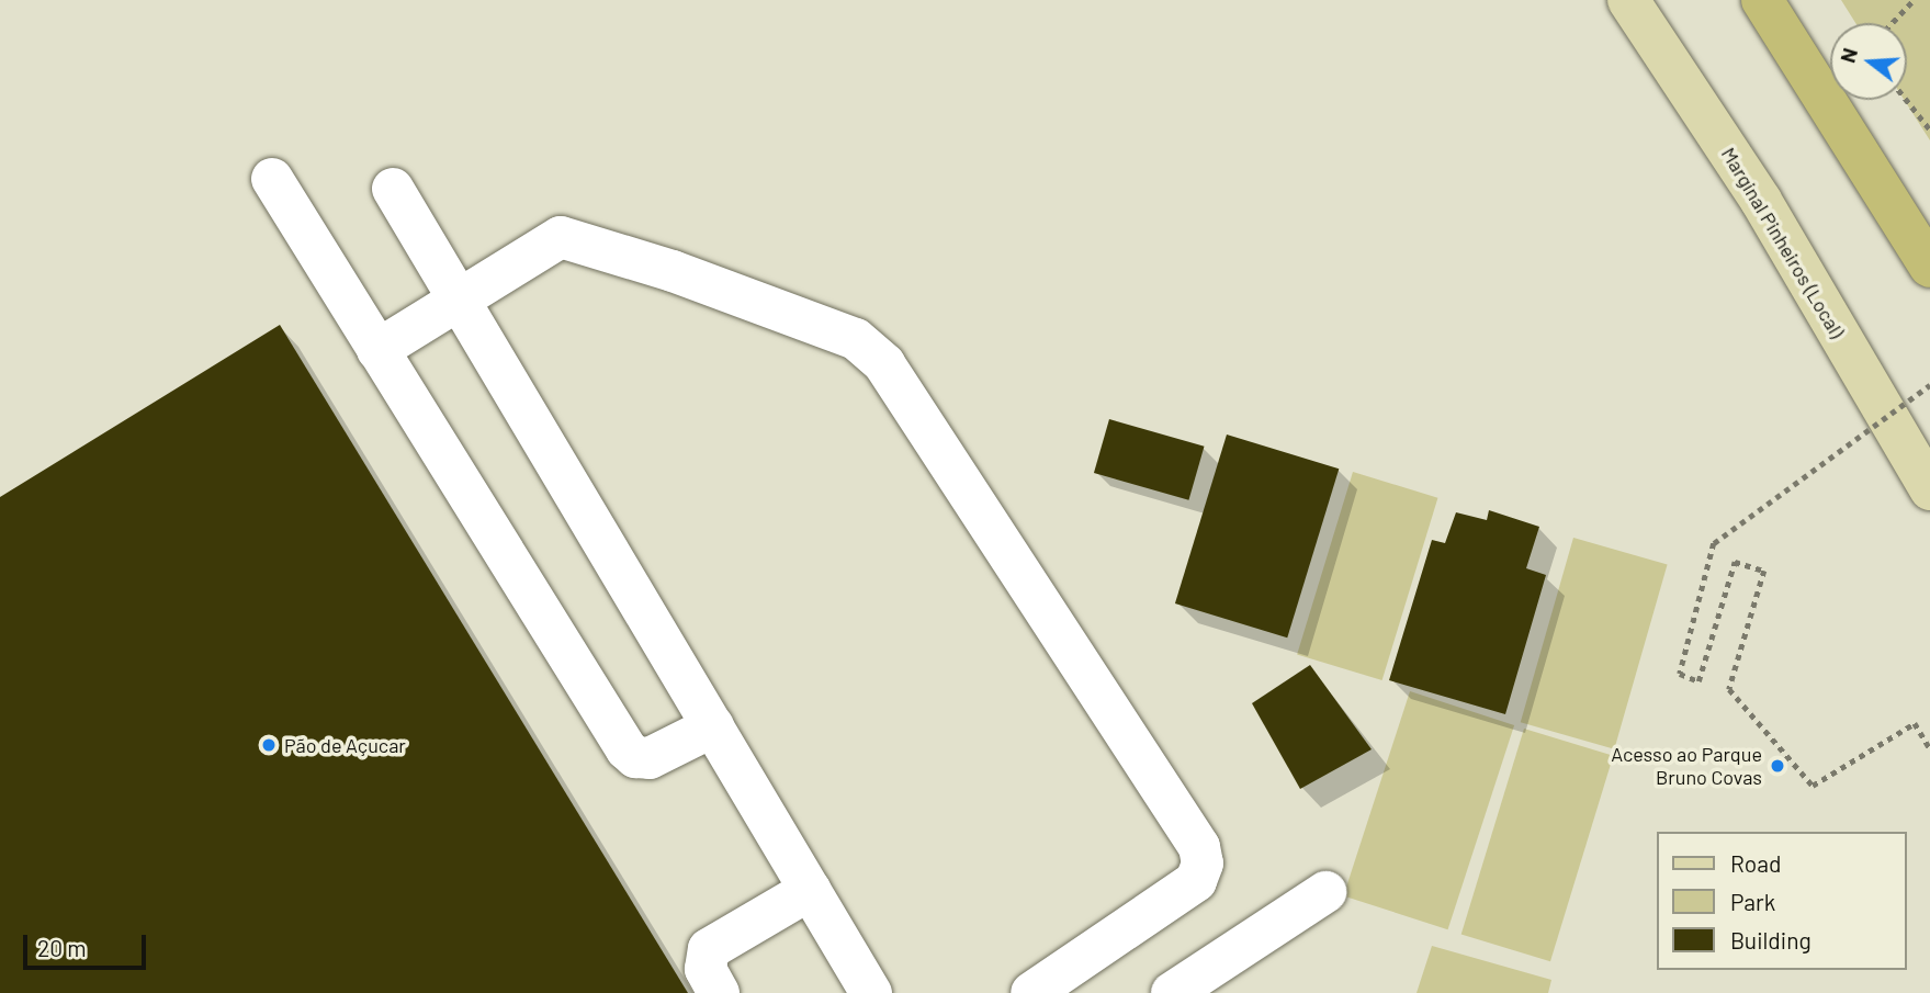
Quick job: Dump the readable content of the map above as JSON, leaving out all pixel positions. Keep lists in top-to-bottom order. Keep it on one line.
{"streets":{"main road":["Marginal Pinheiros (Local)"]},"places":["Pão de Açucar","Acesso ao Parque Bruno Covas"],"legend":["Road","Park","Building"],"scale_bar":"20 m","north":"left"}
